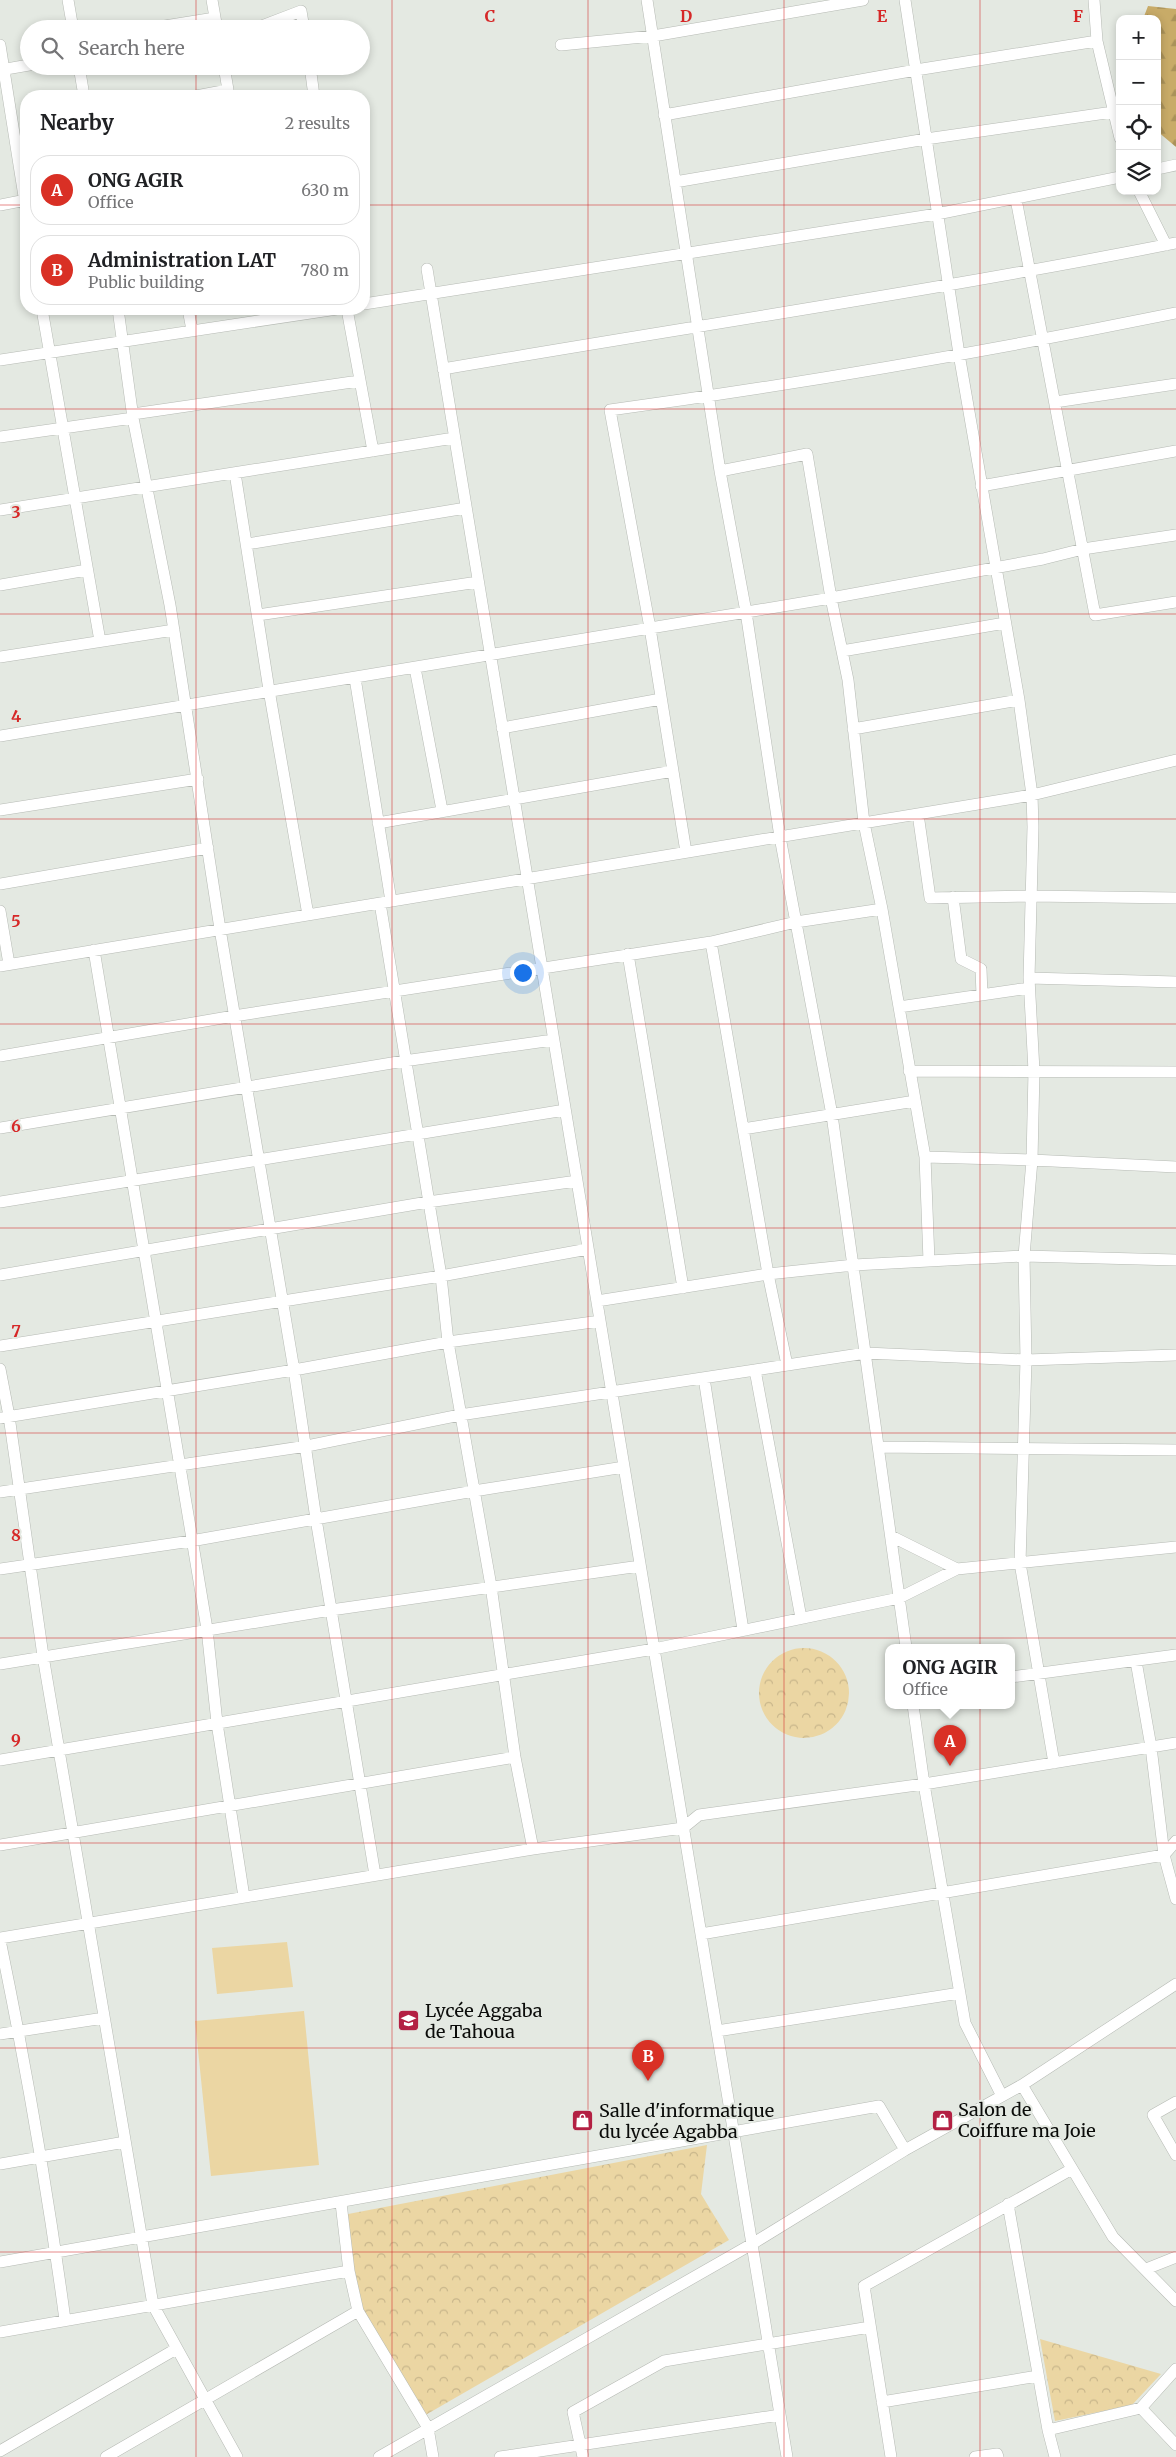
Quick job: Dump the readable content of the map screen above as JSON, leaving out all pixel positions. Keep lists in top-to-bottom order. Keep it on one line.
{"places":{"school or university":["Lycée Aggaba de Tahoua"],"shop":["Salon de Coiffure ma Joie","Salle d'informatique du lycée Agabba"]},"page":{"map_buttons":["+","−"],"search":"Search here","heading":["Nearby","2 results"],"list":[{"mark":"A","name":"ONG AGIR","note":"Office","value":"630 m"},{"mark":"B","name":"Administration LAT","note":"Public building","value":"780 m"}],"popup":["ONG AGIR","Office"],"pins":["A","B"]},"grid":{"columns":["C","D","E","F"],"rows":["3","4","5","6","7","8","9"]}}
